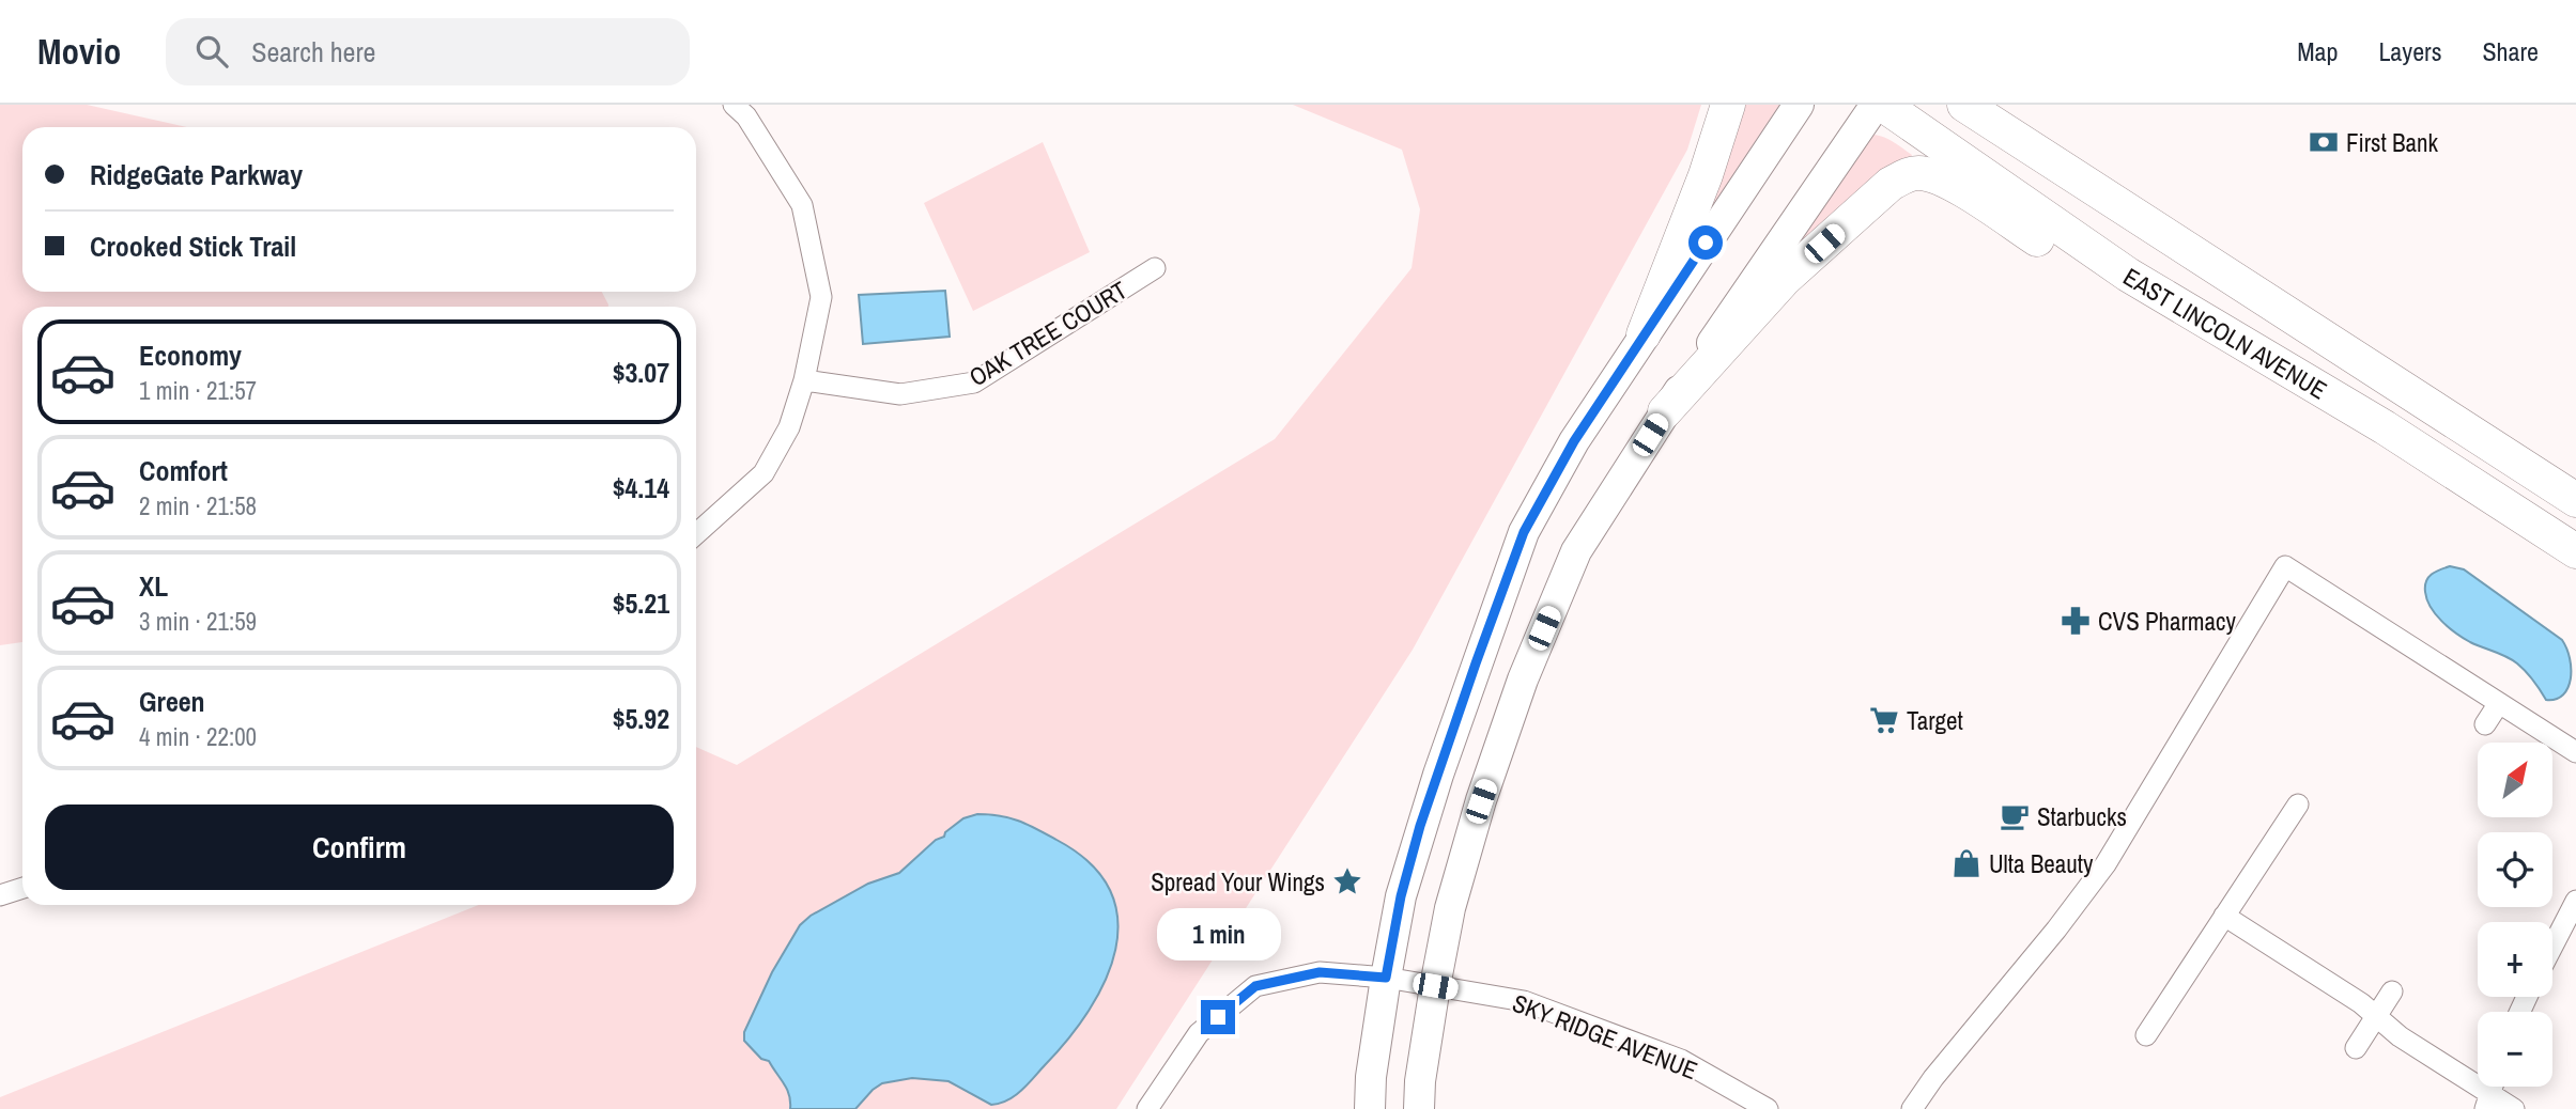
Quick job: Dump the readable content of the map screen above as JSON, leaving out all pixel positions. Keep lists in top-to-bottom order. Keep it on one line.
{"streets":{"main road":["EAST LINCOLN AVENUE"],"street":["OAK TREE COURT","SKY RIDGE AVENUE"]},"places":{"bank":["First Bank"],"pharmacy":["CVS Pharmacy"],"supermarket":["Target"],"cafe":["Starbucks"],"shop":["Ulta Beauty"],"place":["Spread Your Wings"]},"north":"top right","page":{"header":"Movio","search":"Search here","nav":["Map","Layers","Share"],"banner":["RidgeGate Parkway","Crooked Stick Trail"],"list":[{"name":"Economy","note":"1 min · 21:57","value":"$3.07"},{"name":"Comfort","note":"2 min · 21:58","value":"$4.14"},{"name":"XL","note":"3 min · 21:59","value":"$5.21"},{"name":"Green","note":"4 min · 22:00","value":"$5.92"}],"map_buttons":["+","−"],"buttons":"Confirm","bubble":"1 min"}}
